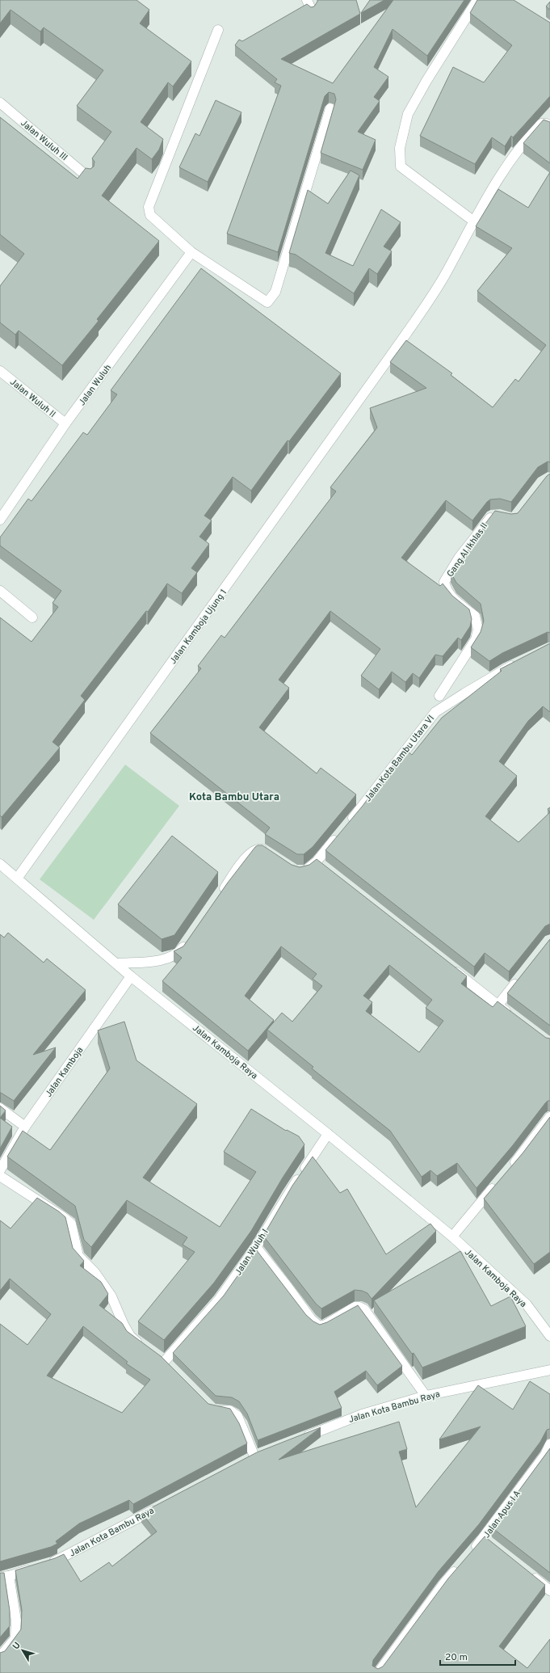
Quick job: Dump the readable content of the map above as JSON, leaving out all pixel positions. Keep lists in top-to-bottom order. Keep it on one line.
{"streets":{"street":["Jalan Wuluh III","Jalan Wuluh","Jalan Wuluh II","Gang Al Ikhlas II","Jalan Kamboja Ujung 1","Jalan Kota Bambu Utara VI","Jalan Kamboja Raya","Jalan Kamboja","Jalan Wuluh I","Jalan Kota Bambu Raya","Jalan Apus I A"]},"crossings":[["Jalan Wuluh","Jalan Wuluh II"],["Jalan Kamboja Ujung 1","Jalan Kamboja Raya"],["Jalan Kamboja Raya","Jalan Kamboja"],["Jalan Kamboja Raya","Jalan Wuluh I"]],"districts":["Kota Bambu Utara"],"scale_bar":"20 m","north":"top left"}
